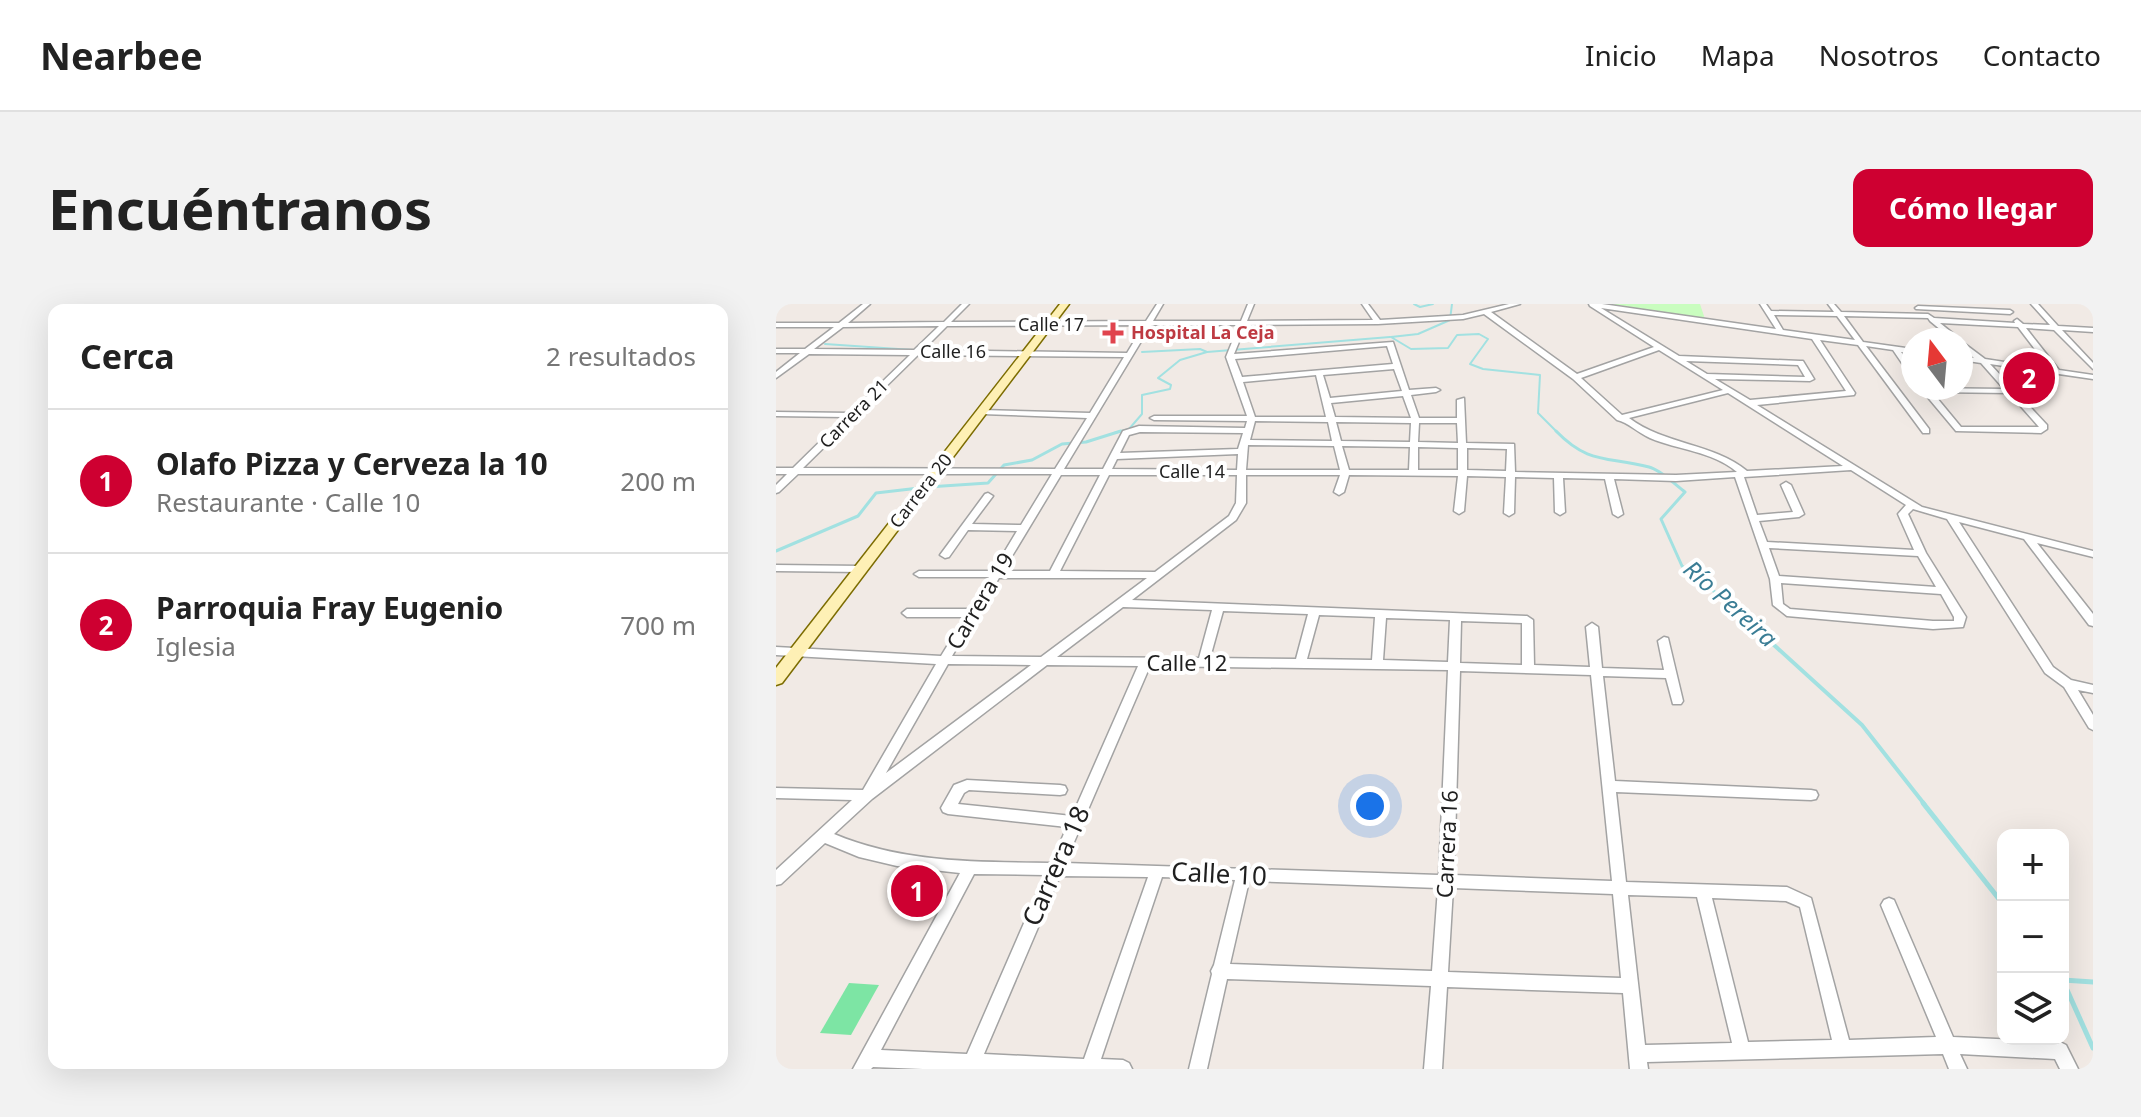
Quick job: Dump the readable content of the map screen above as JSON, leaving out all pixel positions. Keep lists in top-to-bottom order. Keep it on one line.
{"streets":{"main road":["Carrera 20"],"street":["Calle 17","Calle 16","Carrera 21","Calle 14","Carrera 19","Calle 12","Carrera 16","Carrera 18","Calle 10"]},"crossings":[["Calle 17","Carrera 21"],["Calle 17","Carrera 20"],["Calle 17","Carrera 19"],["Calle 16","Carrera 21"],["Calle 16","Carrera 20"],["Calle 16","Carrera 19"],["Carrera 21","Calle 14"],["Calle 14","Carrera 20"],["Calle 14","Carrera 19"],["Carrera 20","Calle 12"],["Carrera 19","Calle 12"],["Carrera 19","Calle 10"],["Calle 12","Carrera 16"],["Calle 12","Carrera 18"],["Carrera 16","Calle 10"],["Carrera 18","Calle 10"]],"water":["Río Pereira"],"places":{"health":["Hospital La Ceja"]},"north":"top","page":{"header":"Nearbee","nav":["Inicio","Mapa","Nosotros","Contacto"],"buttons":"Cómo llegar","title":"Encuéntranos","heading":["Cerca","2 resultados"],"pins":["2","1"],"list":[{"mark":"1","name":"Olafo Pizza y Cerveza la 10","note":"Restaurante · Calle 10","value":"200 m"},{"mark":"2","name":"Parroquia Fray Eugenio","note":"Iglesia","value":"700 m"}],"map_buttons":["+","−"]}}
